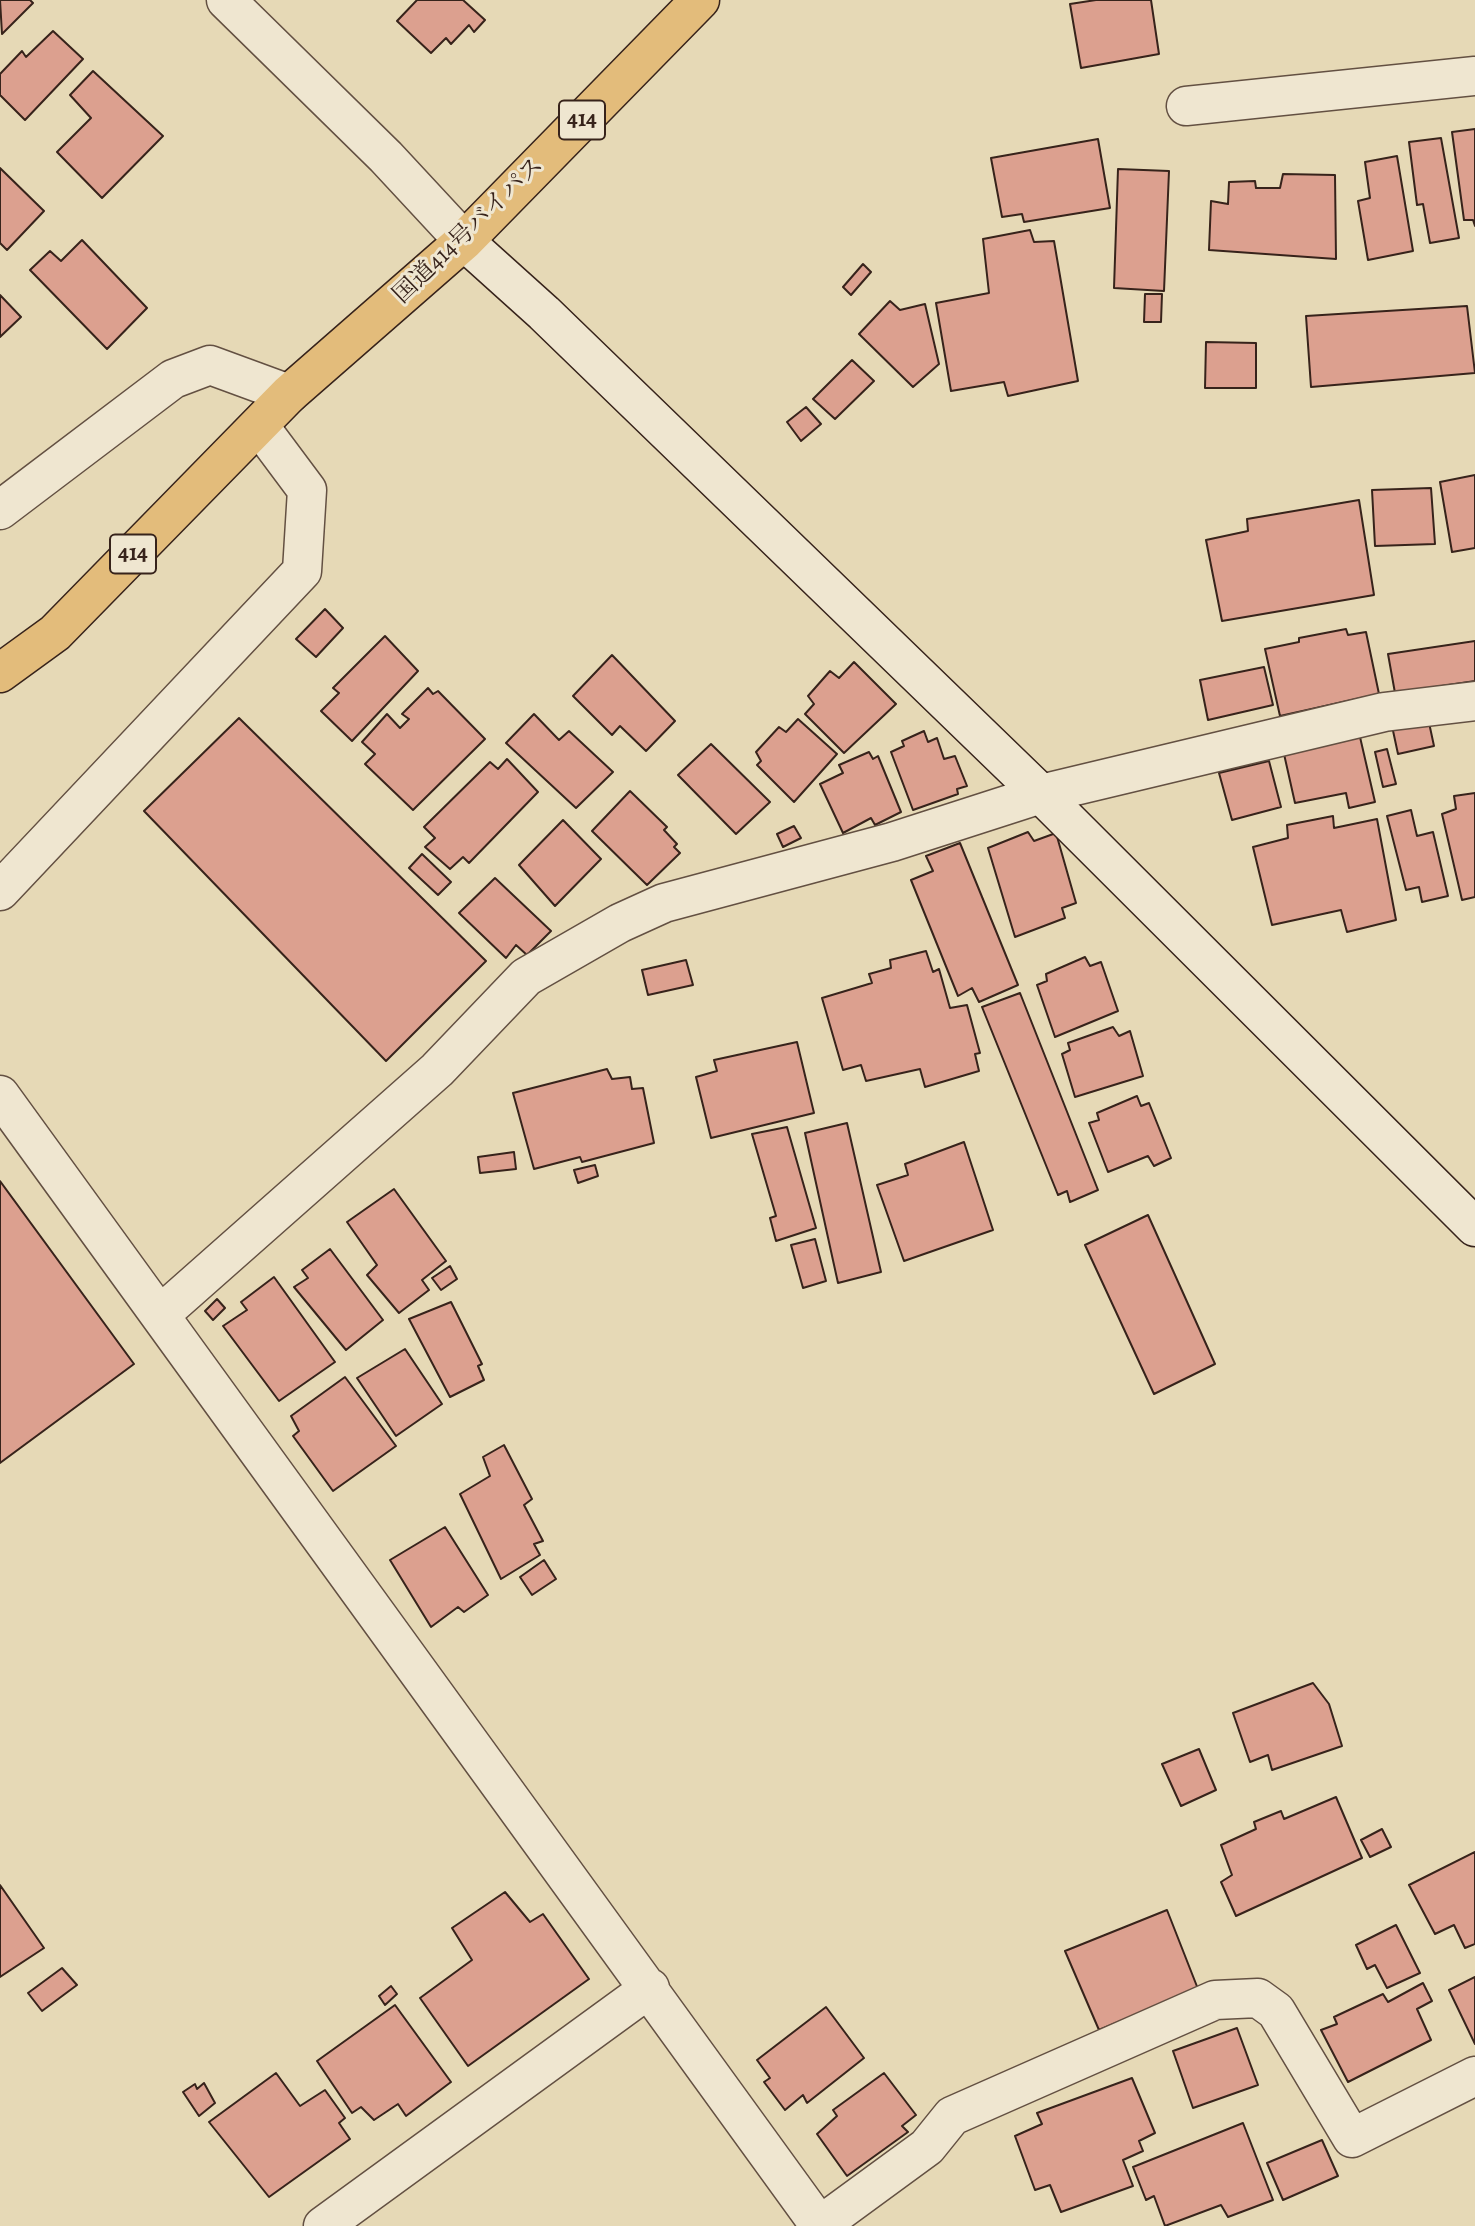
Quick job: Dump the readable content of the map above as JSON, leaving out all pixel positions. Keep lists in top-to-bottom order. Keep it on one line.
{"streets":{"highway":["414","国道414号バイパス"]},"crossings":[["414","国道414号バイパス"]]}
